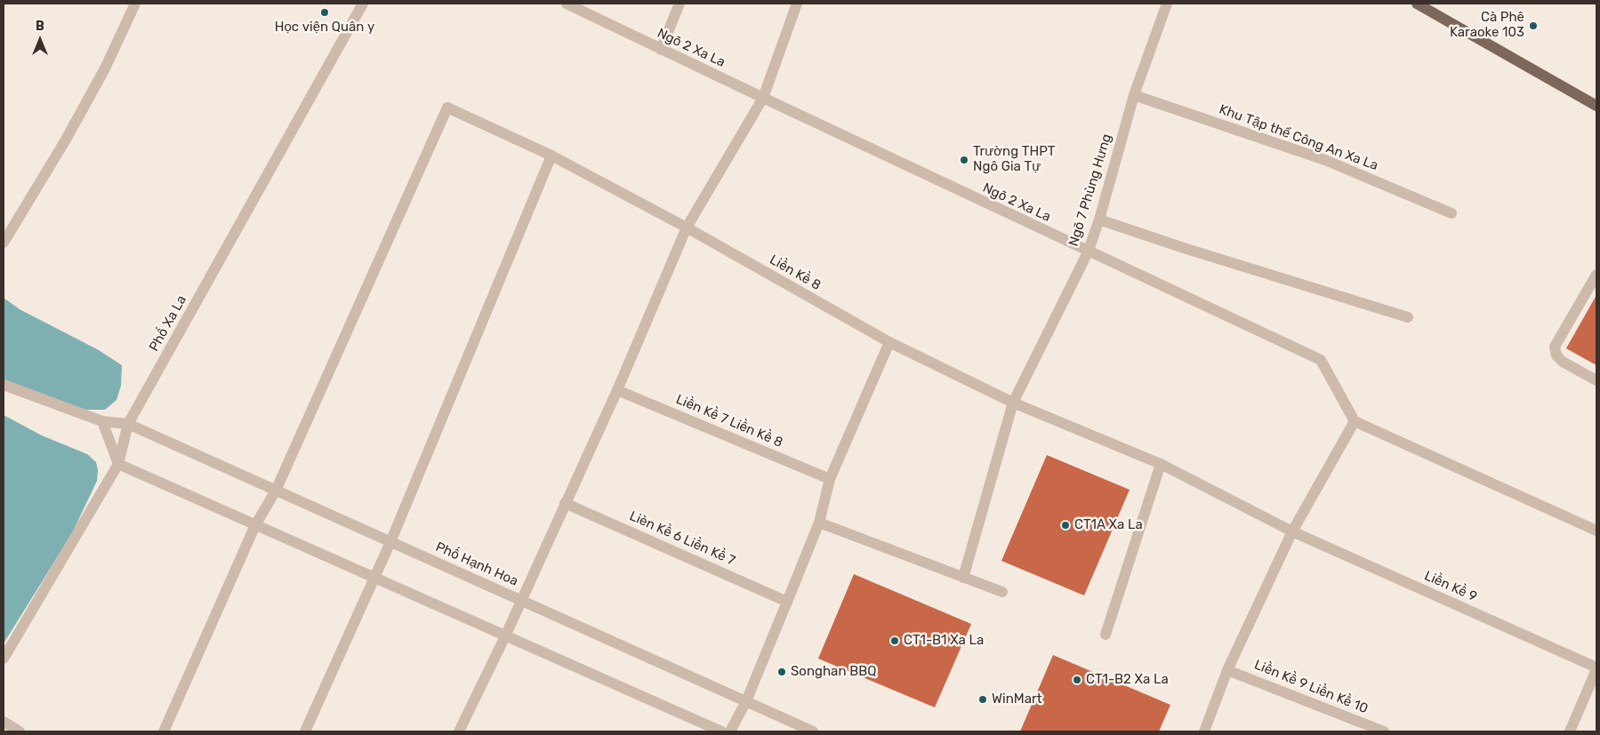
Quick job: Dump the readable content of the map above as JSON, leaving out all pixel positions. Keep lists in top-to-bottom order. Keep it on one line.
{"streets":{"street":["Ngõ 2 Xa La","Khu Tập thể Công An Xa La","Ngõ 7 Phùng Hưng","Liền Kề 8","Phố Xa La","Liền Kề 7 Liền Kề 8","Lièn Kề 6 Liền Kề 7","Phố Hạnh Hoa","Liền Kề 9","Liền Kề 9 Liền Kề 10"]},"crossings":[["Ngõ 2 Xa La","Ngõ 7 Phùng Hưng"],["Khu Tập thể Công An Xa La","Ngõ 7 Phùng Hưng"],["Ngõ 7 Phùng Hưng","Liền Kề 8"],["Liền Kề 8","Phố Hạnh Hoa"],["Liền Kề 8","Liền Kề 9"],["Phố Xa La","Phố Hạnh Hoa"]],"places":["Học viện Quân y","Cà Phê Karaoke 103","Trường THPT Ngô Gia Tự","CT1A Xa La","CT1-B1 Xa La","Songhan BBQ","CT1-B2 Xa La","WinMart"],"north":"top"}
